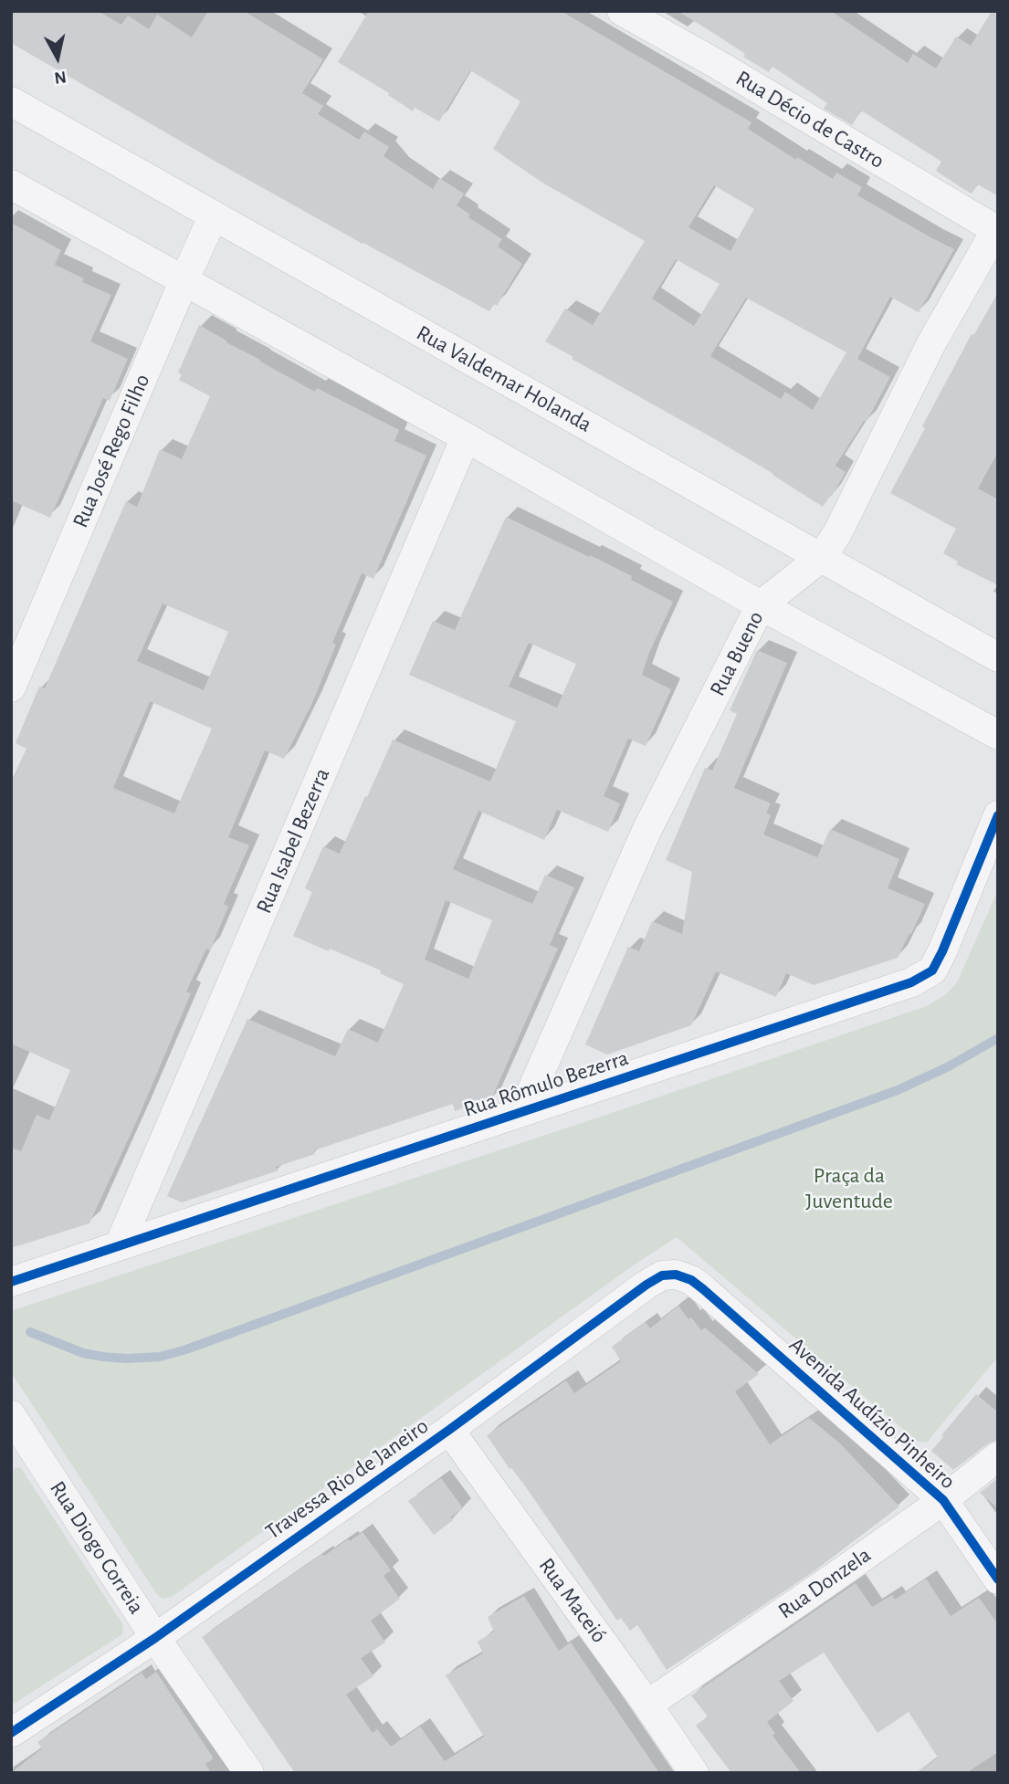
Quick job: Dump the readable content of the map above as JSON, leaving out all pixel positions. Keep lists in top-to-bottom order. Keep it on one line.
{"streets":{"street":["Rua Décio de Castro","Rua Valdemar Holanda","Rua José Rego Filho","Rua Bueno","Rua Isabel Bezerra","Rua Rômulo Bezerra","Avenida Audízio Pinheiro","Travessa Rio de Janeiro","Rua Diogo Correia","Rua Donzela","Rua Maceió"]},"crossings":[["Rua Décio de Castro","Rua Bueno"],["Rua Valdemar Holanda","Rua José Rego Filho"],["Rua Valdemar Holanda","Rua Bueno"],["Rua Bueno","Rua Rômulo Bezerra"],["Rua Isabel Bezerra","Rua Rômulo Bezerra"],["Avenida Audízio Pinheiro","Travessa Rio de Janeiro"],["Avenida Audízio Pinheiro","Rua Donzela"],["Travessa Rio de Janeiro","Rua Diogo Correia"],["Travessa Rio de Janeiro","Rua Maceió"],["Rua Donzela","Rua Maceió"]],"parks":["Praça da Juventude"],"north":"bottom"}
